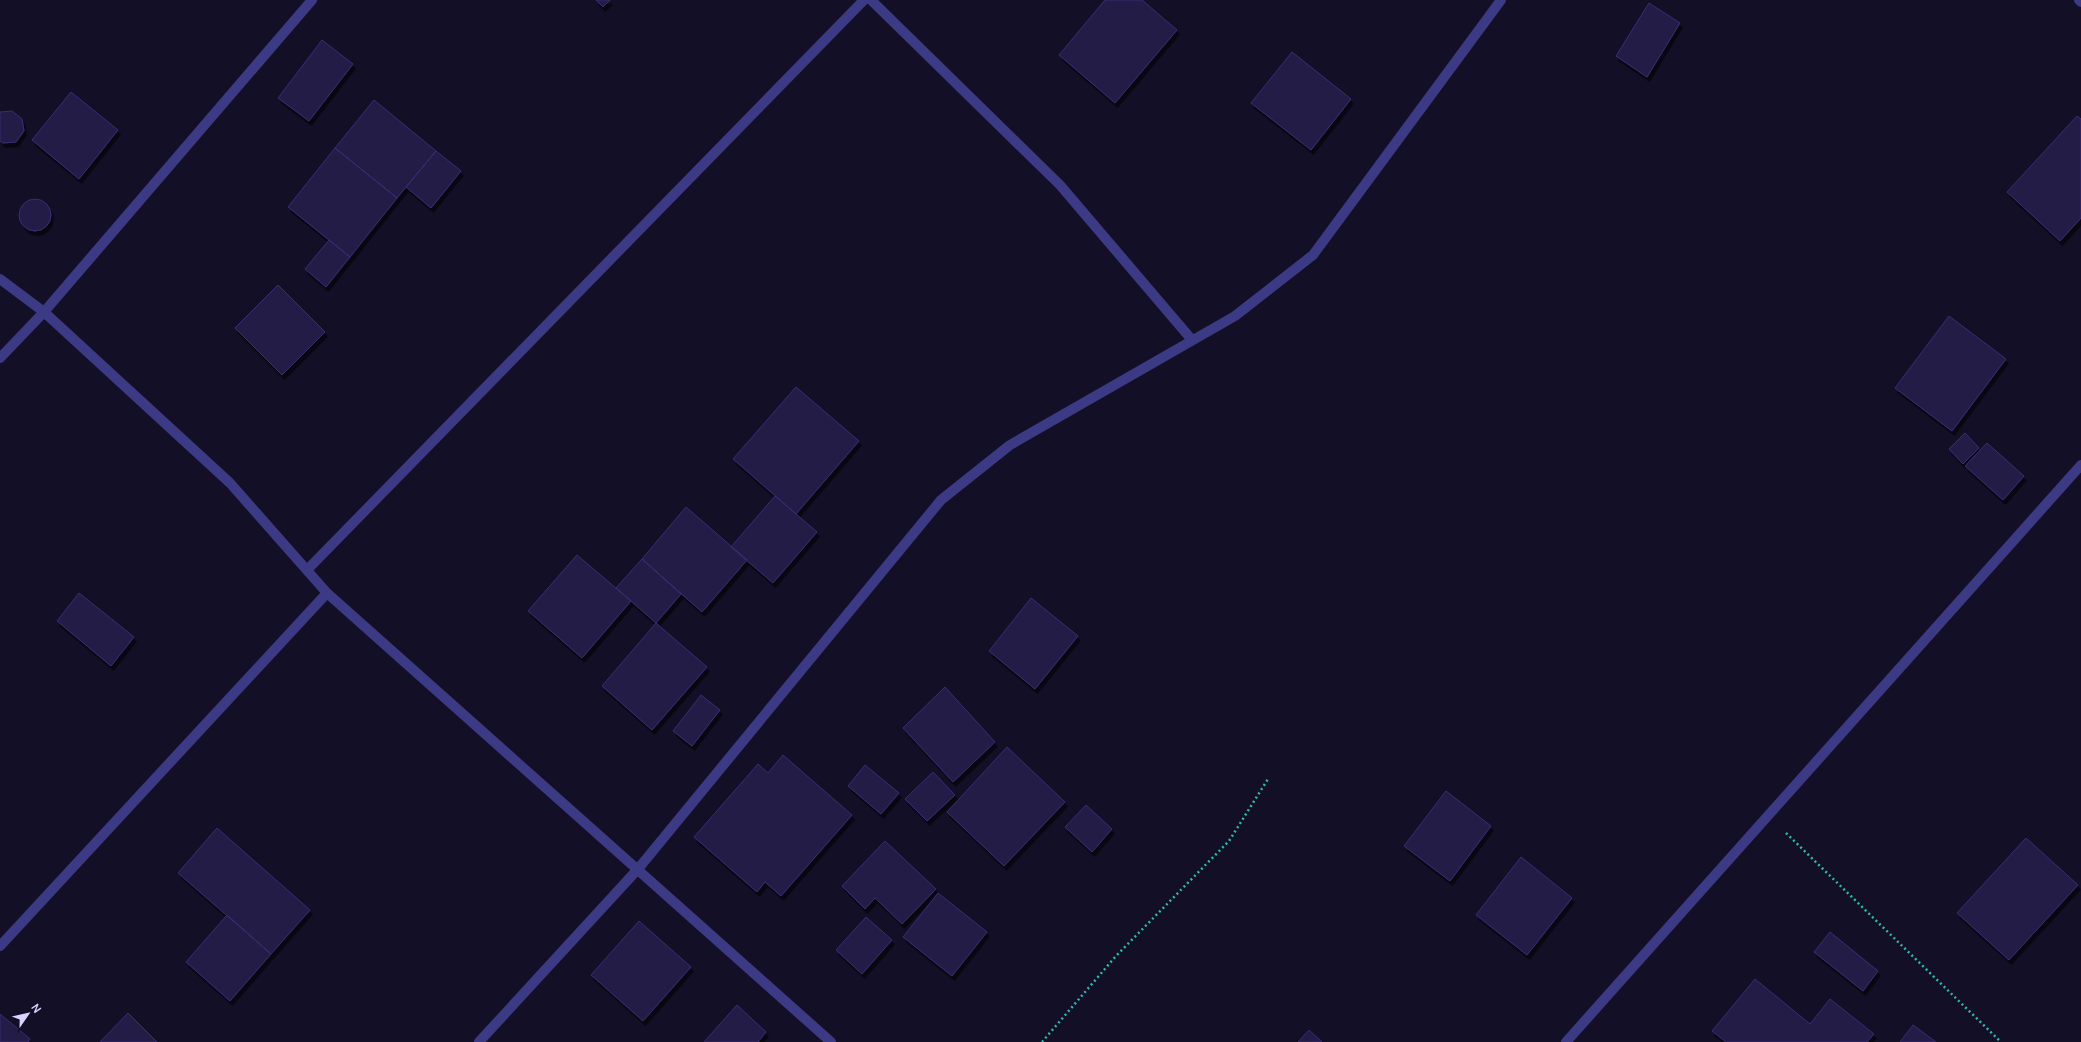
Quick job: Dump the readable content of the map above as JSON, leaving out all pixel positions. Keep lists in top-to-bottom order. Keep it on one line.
{"north":"top right"}
